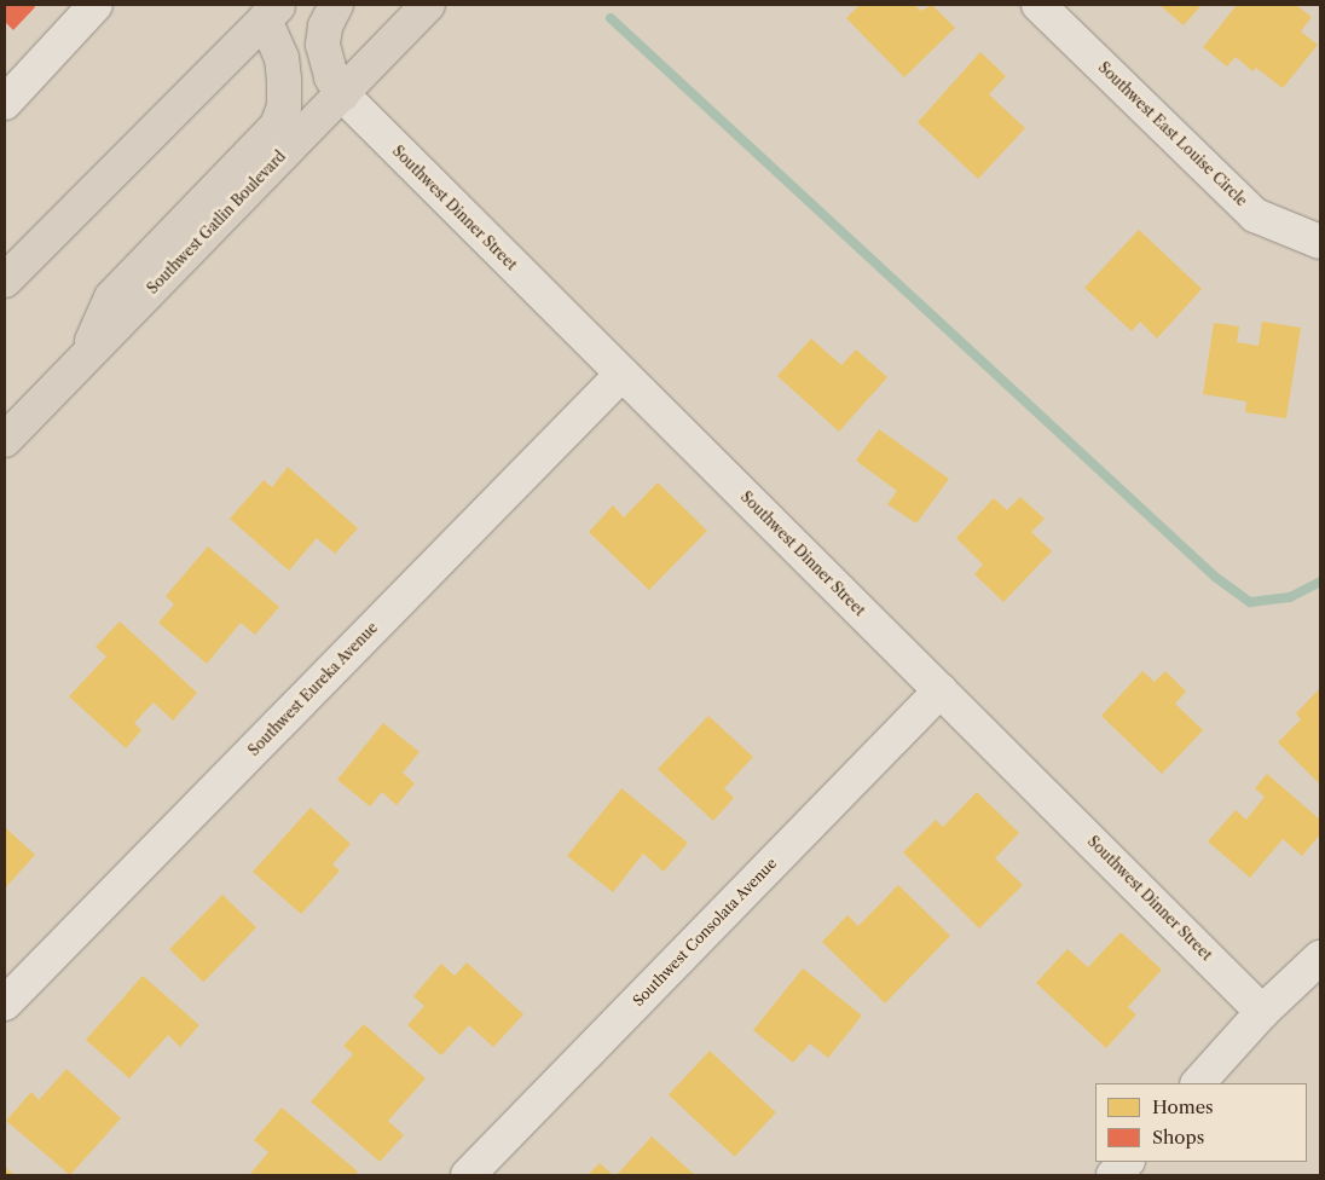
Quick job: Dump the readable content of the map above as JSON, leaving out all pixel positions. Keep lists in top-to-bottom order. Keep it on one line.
{"streets":{"main road":["Southwest Gatlin Boulevard"],"street":["Southwest East Louise Circle","Southwest Dinner Street","Southwest Eureka Avenue","Southwest Consolata Avenue"]},"crossings":[["Southwest Dinner Street","Southwest Gatlin Boulevard"],["Southwest Dinner Street","Southwest Eureka Avenue"],["Southwest Dinner Street","Southwest Consolata Avenue"]],"legend":["Homes","Shops"]}
